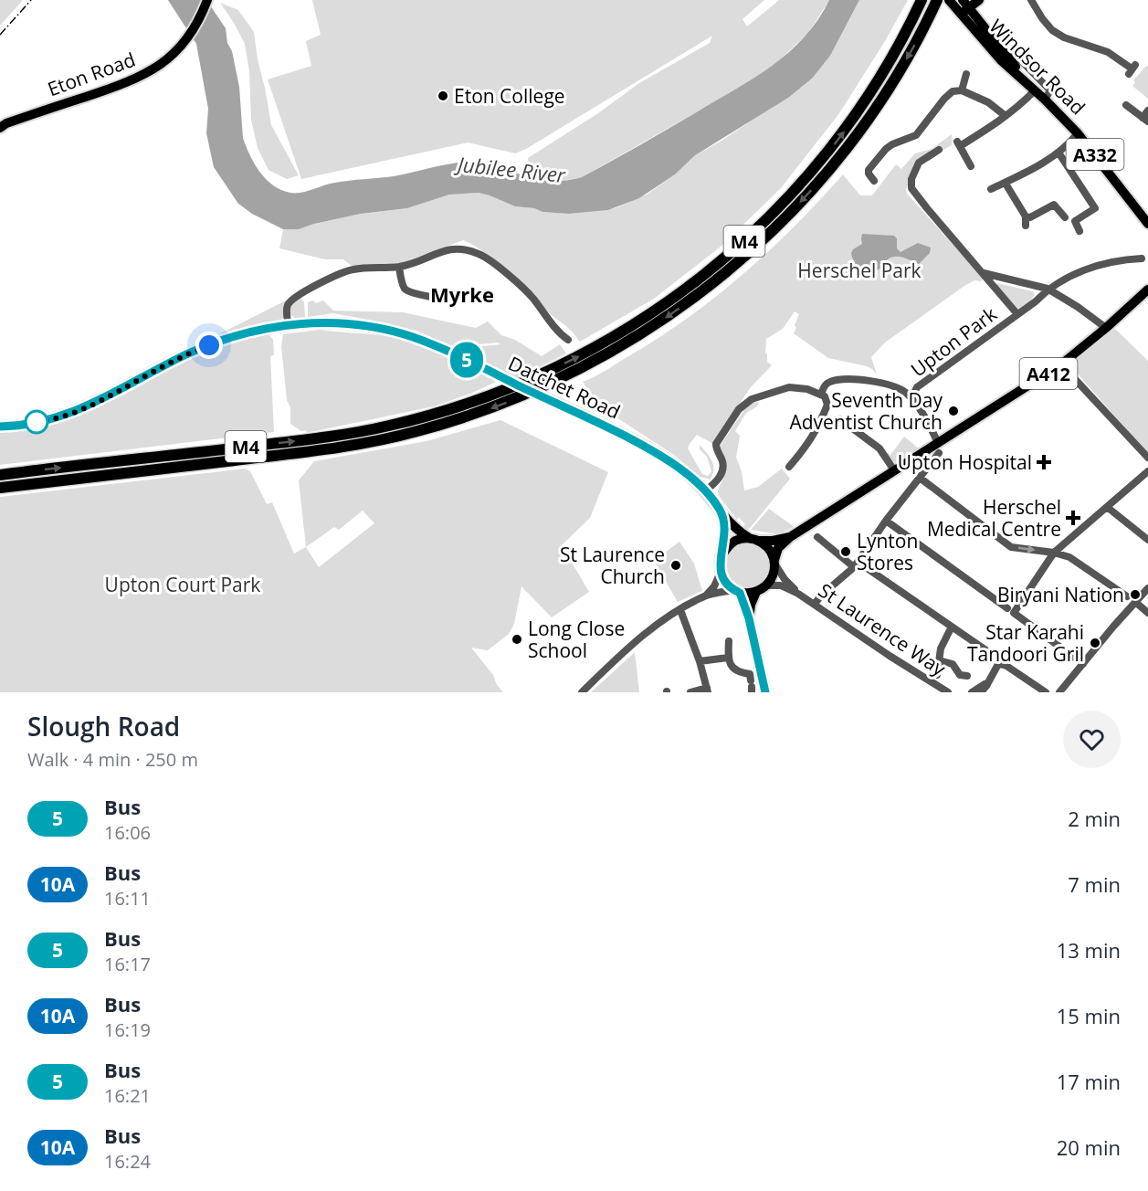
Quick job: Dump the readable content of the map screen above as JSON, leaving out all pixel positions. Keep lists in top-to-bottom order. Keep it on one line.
{"streets":{"highway":["M4"],"main road":["Windsor Road","Eton Road","A332","A412","Datchet Road"],"street":["Upton Park","St Laurence Way"]},"crossings":[["Windsor Road","A332"],["A412","Datchet Road"],["A412","St Laurence Way"],["Datchet Road","St Laurence Way"]],"districts":["Myrke"],"water":["Jubilee River"],"parks":["Herschel Park","Upton Court Park"],"places":{"other":["Eton College","Seventh Day Adventist Church","Lynton Stores","St Laurence Church","Biryani Nation","Long Close School","Star Karahi Tandoori Gril"],"health":["Upton Hospital","Herschel Medical Centre"]},"lines":["bus line 5"],"page":{"on_map":"5","heading":["Slough Road","Walk · 4 min · 250 m"],"list":[{"mark":"5","name":"Bus","note":"16:06","value":"2 min"},{"mark":"10A","name":"Bus","note":"16:11","value":"7 min"},{"mark":"5","name":"Bus","note":"16:17","value":"13 min"},{"mark":"10A","name":"Bus","note":"16:19","value":"15 min"},{"mark":"5","name":"Bus","note":"16:21","value":"17 min"},{"mark":"10A","name":"Bus","note":"16:24","value":"20 min"}]}}
